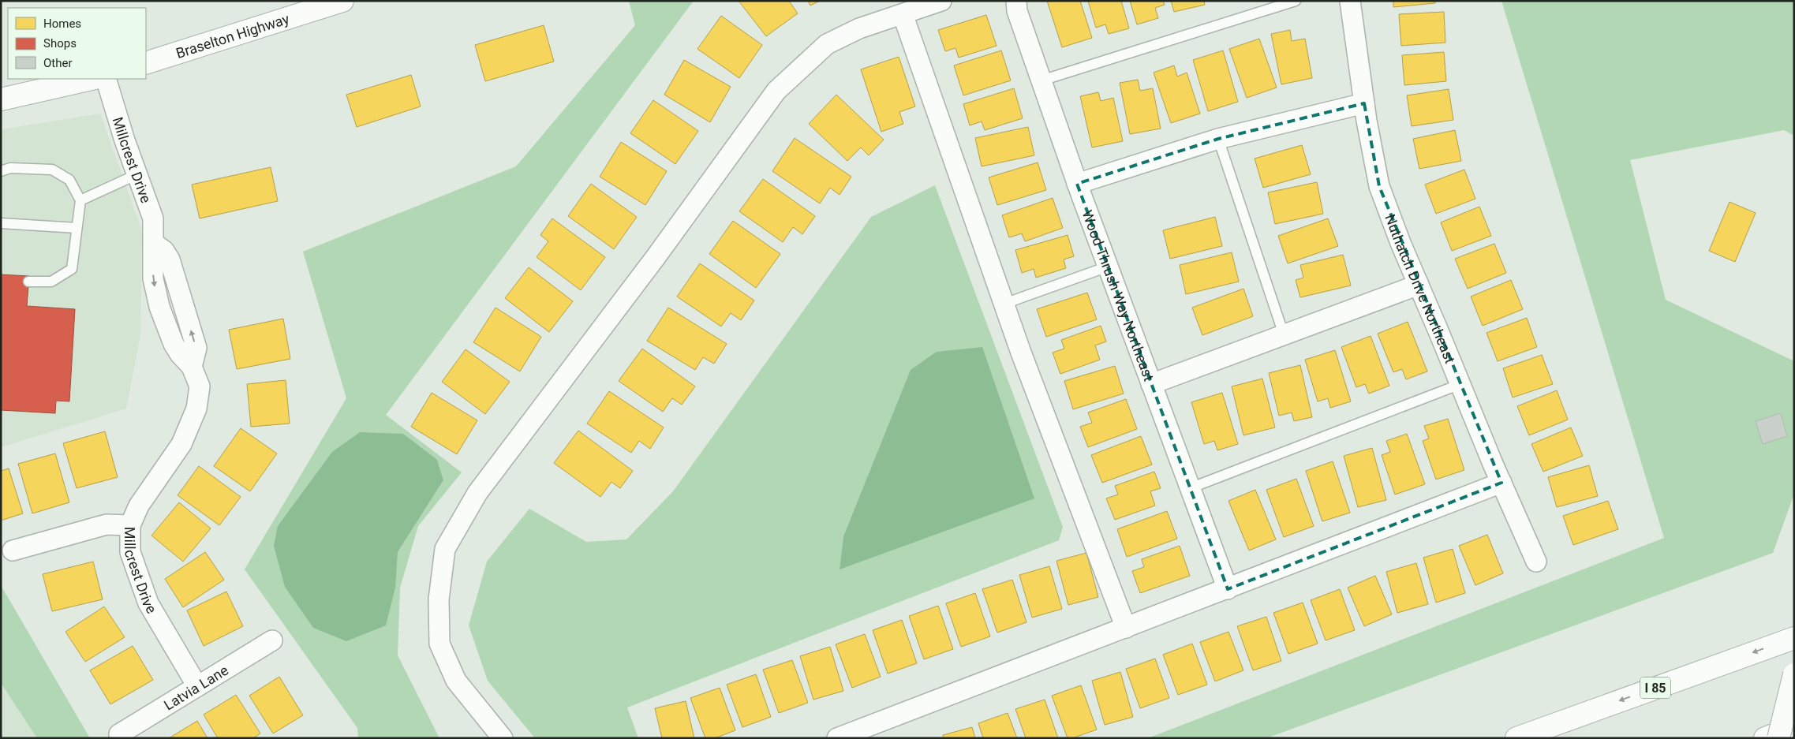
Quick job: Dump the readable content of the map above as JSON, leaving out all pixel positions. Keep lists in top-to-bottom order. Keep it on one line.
{"streets":{"main road":["Braselton Highway","I 85"],"street":["Millcrest Drive","Nuthatch Drive Northeast","Wood Thrush Way Northeast","Latvia Lane"]},"crossings":[["Millcrest Drive","Latvia Lane"]],"legend":["Homes","Shops","Other"]}
